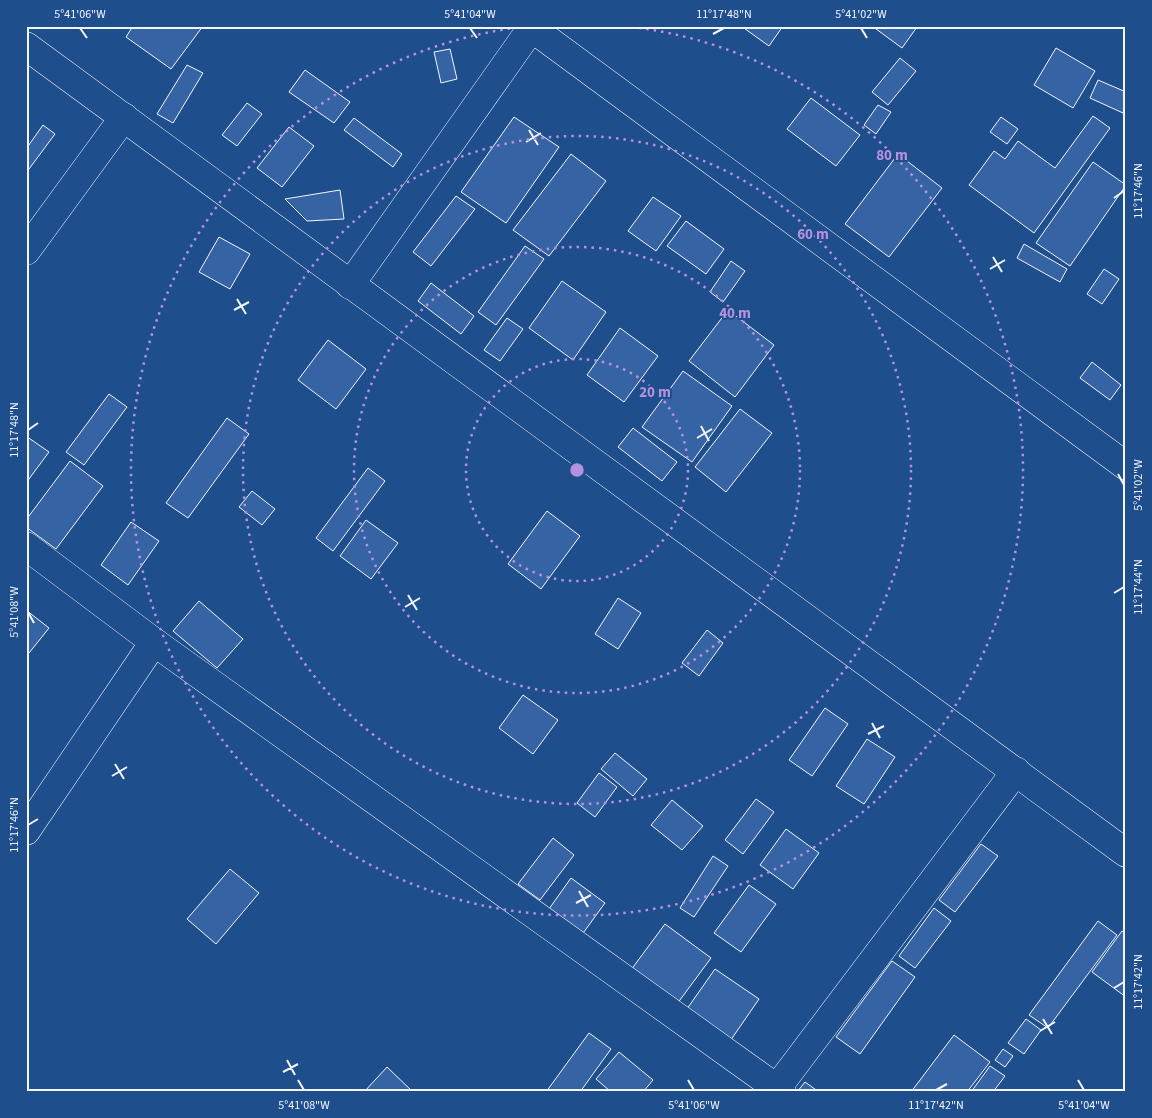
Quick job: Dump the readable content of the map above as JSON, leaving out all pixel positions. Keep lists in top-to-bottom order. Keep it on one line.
{"coordinates":["5°41'06\"W","5°41'04\"W","11°17'48\"N","5°41'02\"W","11°17'46\"N","11°17'44\"N","5°41'08\"W","11°17'42\"N"],"rings":["80 m","60 m","40 m","20 m"]}
